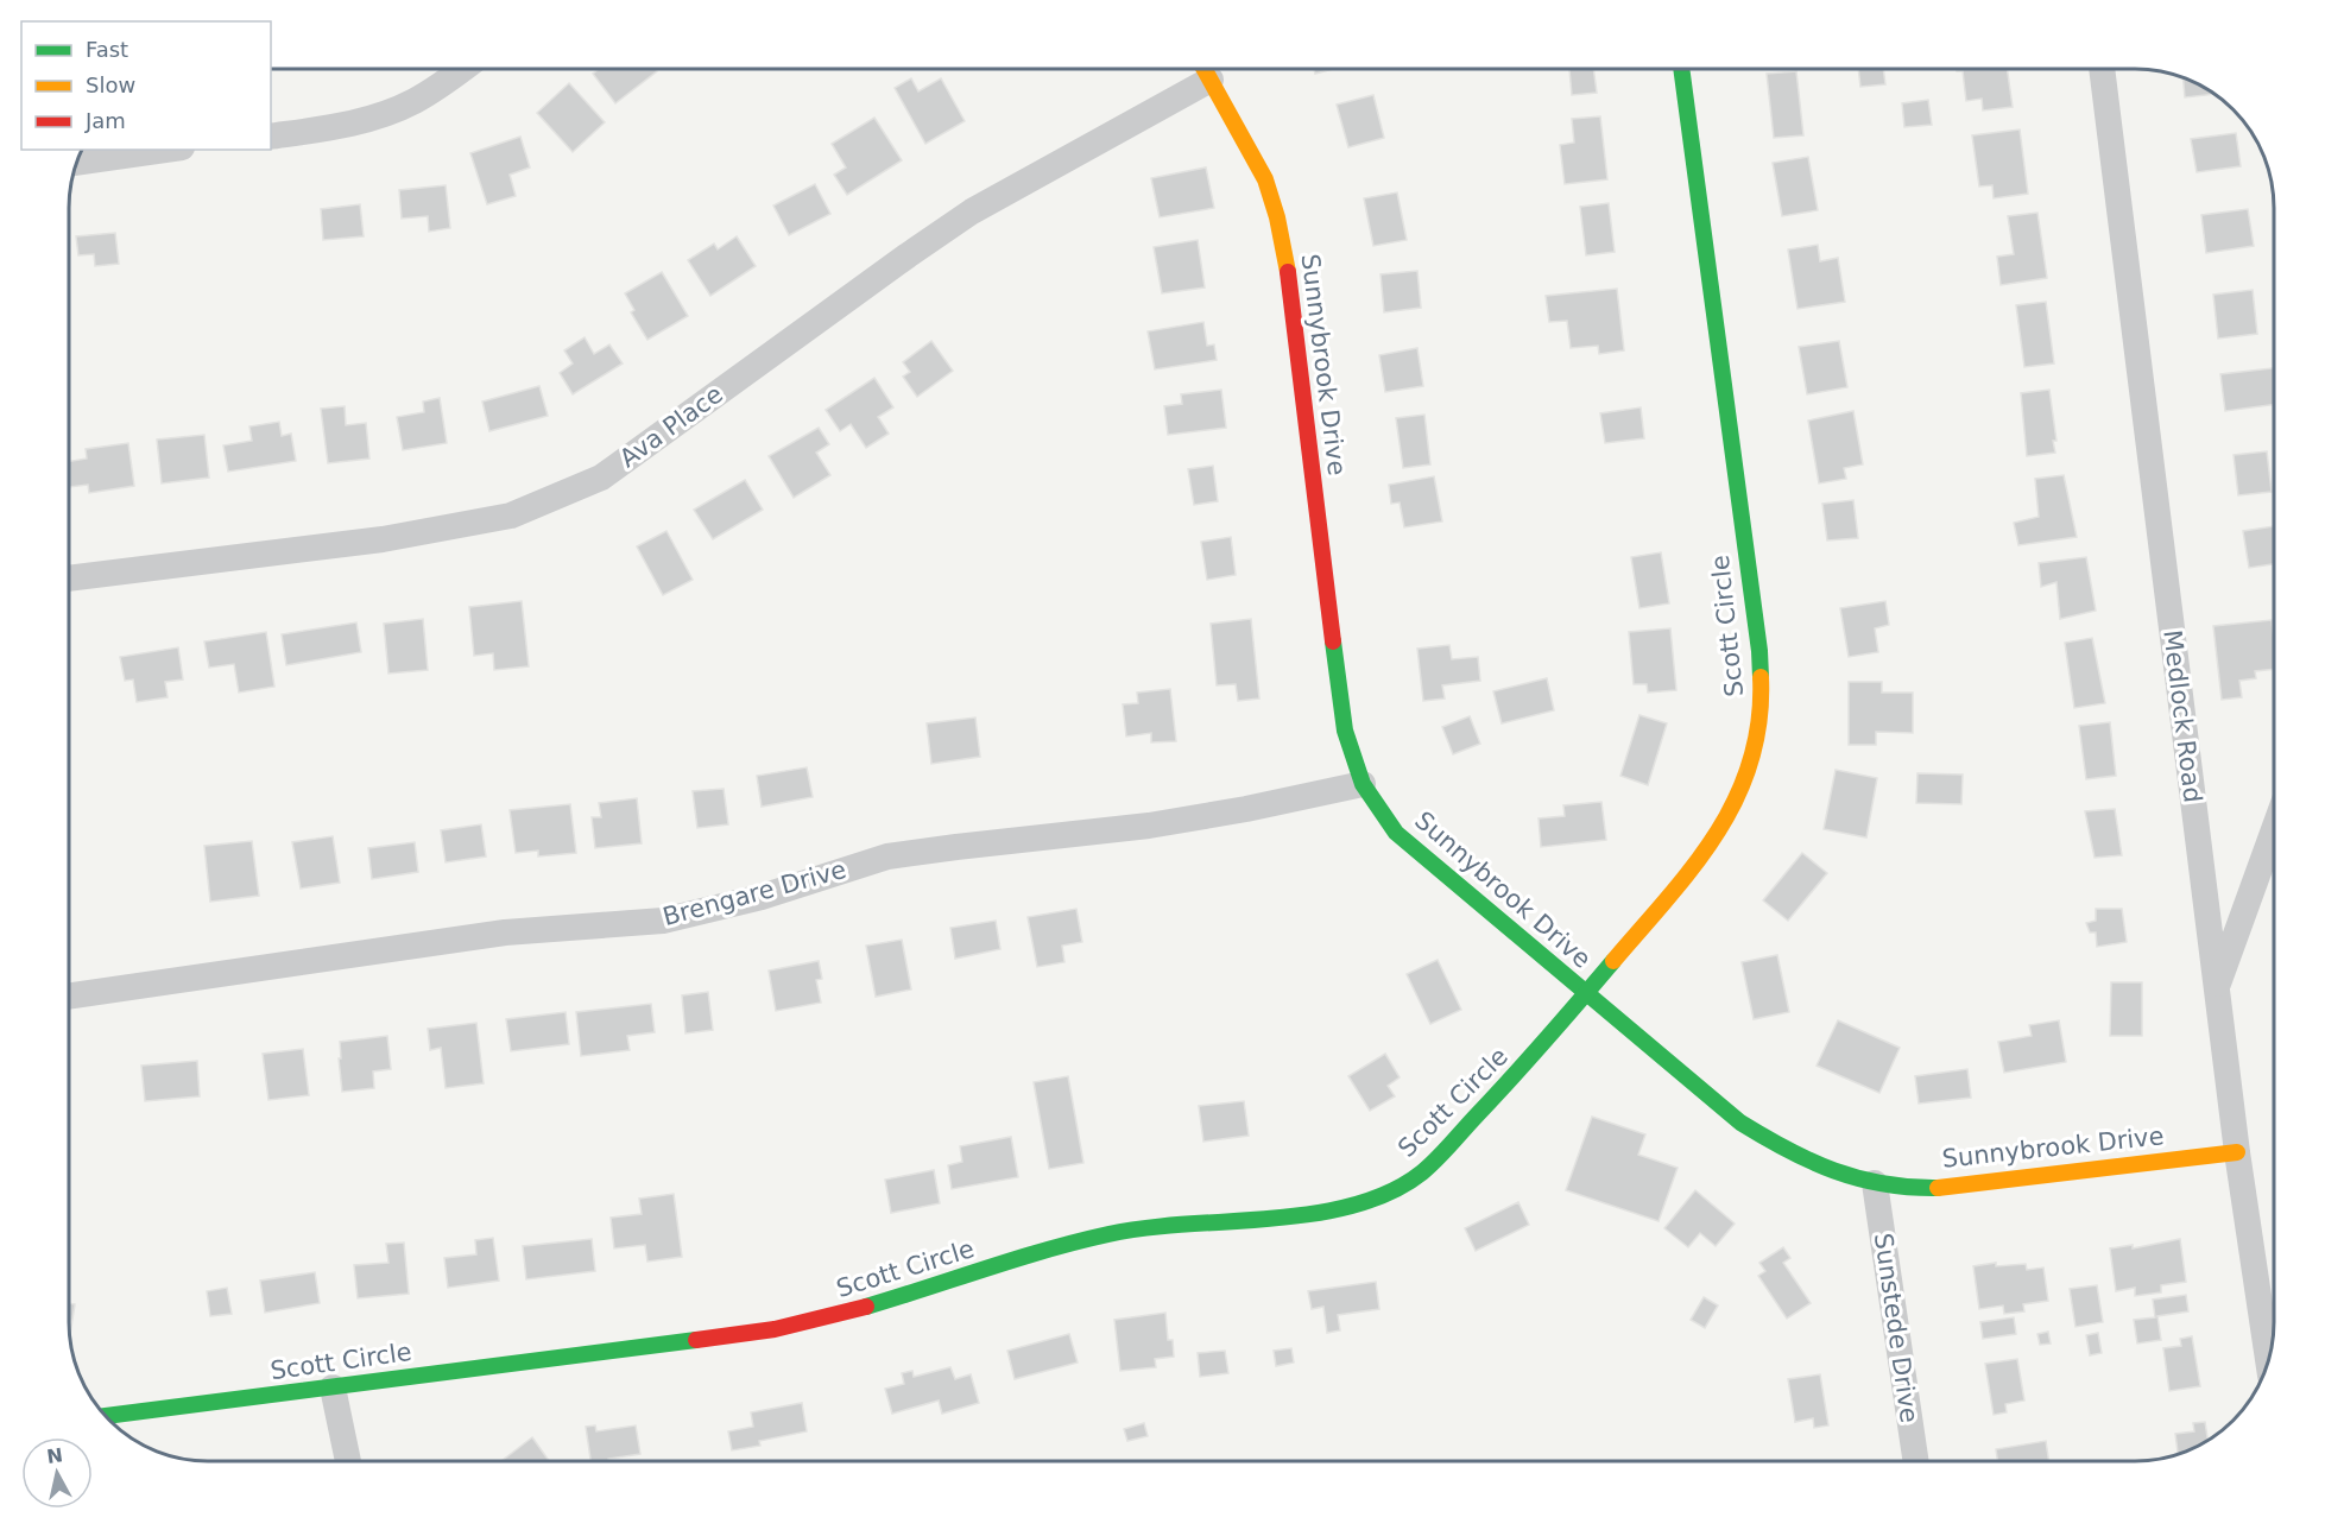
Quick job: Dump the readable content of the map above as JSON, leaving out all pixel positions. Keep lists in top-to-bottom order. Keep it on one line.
{"streets":{"street":["Sunnybrook Drive","Ava Place","Scott Circle","Medlock Road","Brengare Drive","Sunstede Drive"]},"crossings":[["Sunnybrook Drive","Ava Place"],["Sunnybrook Drive","Scott Circle"],["Sunnybrook Drive","Medlock Road"],["Sunnybrook Drive","Brengare Drive"],["Sunnybrook Drive","Sunstede Drive"]],"legend":["Fast","Slow","Jam"],"north":"top"}
